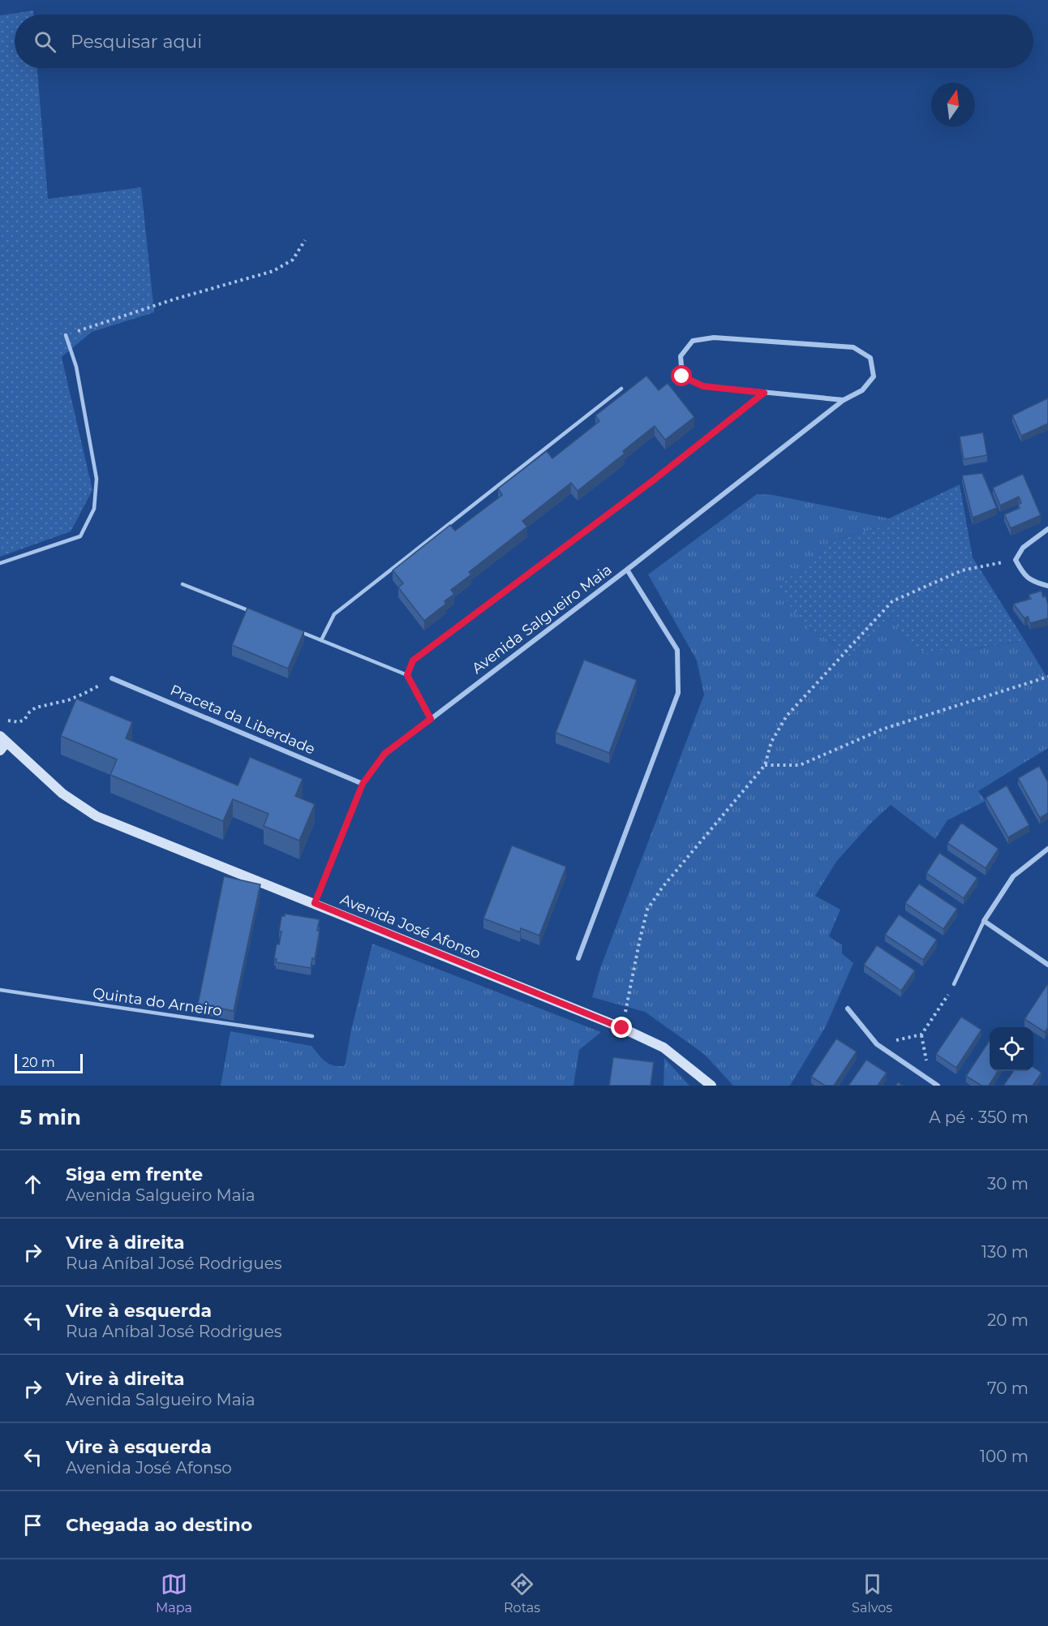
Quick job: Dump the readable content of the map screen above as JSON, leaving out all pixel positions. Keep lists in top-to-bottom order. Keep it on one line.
{"streets":{"street":["Avenida Salgueiro Maia","Praceta da Liberdade","Avenida José Afonso"],"lane":["Quinta do Arneiro"]},"crossings":[["Avenida Salgueiro Maia","Praceta da Liberdade"],["Avenida Salgueiro Maia","Avenida José Afonso"]],"scale_bar":"20 m","north":"top","page":{"search":"Pesquisar aqui","scale":"20 m","heading":["5 min","A pé · 350 m"],"list":[["Siga em frente","Avenida Salgueiro Maia","30 m"],["Vire à direita","Rua Aníbal José Rodrigues","130 m"],["Vire à esquerda","Rua Aníbal José Rodrigues","20 m"],["Vire à direita","Avenida Salgueiro Maia","70 m"],["Vire à esquerda","Avenida José Afonso","100 m"],"Chegada ao destino"],"nav":["Mapa","Rotas","Salvos"]}}
